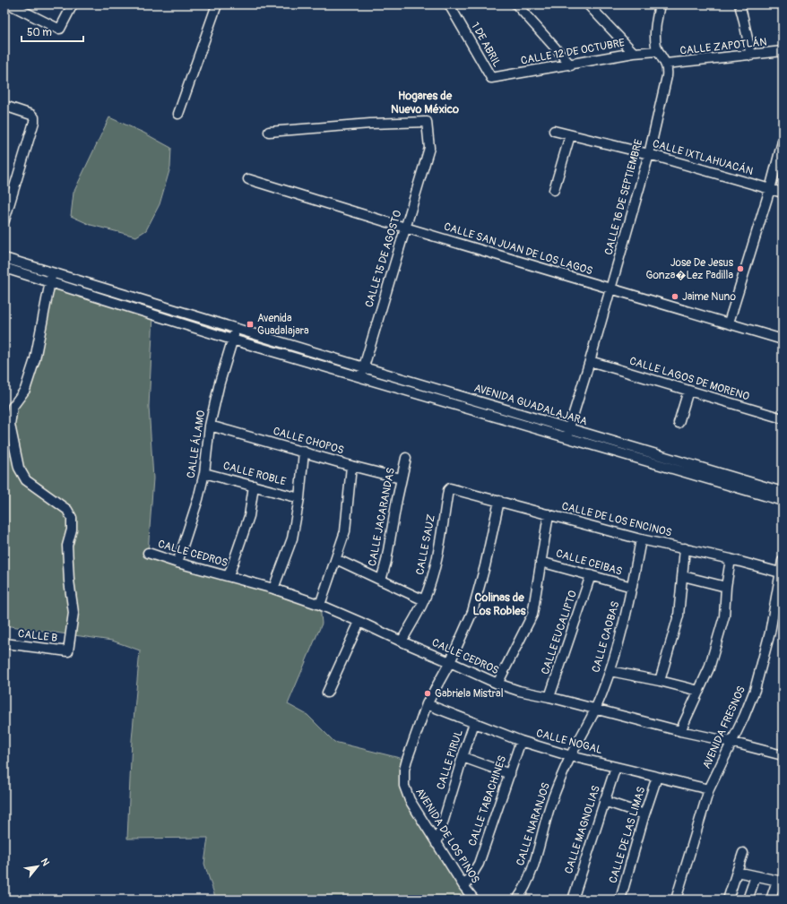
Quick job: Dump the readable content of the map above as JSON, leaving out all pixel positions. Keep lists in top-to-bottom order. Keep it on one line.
{"streets":{"street":["1 DE ABRIL","CALLE ZAPOTLÁN","CALLE 12 DE OCTUBRE","CALLE IXTLAHUACÁN","CALLE 16 DE SEPTIEMBRE","CALLE SAN JUAN DE LOS LAGOS","CALLE 15 DE AGOSTO","CALLE LAGOS DE MORENO","AVENIDA GUADALAJARA","CALLE CHOPOS","CALLE ÁLAMO","CALLE ROBLE","CALLE JACARANDAS","CALLE DE LOS ENCINOS","CALLE SAUZ","CALLE CEDROS","CALLE CEIBAS","CALLE EUCALIPTO","CALLE B","CALLE CAOBAS","AVENIDA FRESNOS","CALLE NOGAL","CALLE PIRUL","CALLE TABACHINES","CALLE NARANJOS","CALLE MAGNOLIAS","CALLE DE LAS LIMAS","AVENIDA DE LOS PINOS"]},"crossings":[["1 DE ABRIL","CALLE 12 DE OCTUBRE"],["CALLE ZAPOTLÁN","CALLE 16 DE SEPTIEMBRE"],["CALLE IXTLAHUACÁN","CALLE 16 DE SEPTIEMBRE"],["CALLE 16 DE SEPTIEMBRE","CALLE SAN JUAN DE LOS LAGOS"],["CALLE 16 DE SEPTIEMBRE","CALLE LAGOS DE MORENO"],["CALLE 16 DE SEPTIEMBRE","AVENIDA GUADALAJARA"],["CALLE SAN JUAN DE LOS LAGOS","CALLE 15 DE AGOSTO"],["CALLE 15 DE AGOSTO","AVENIDA GUADALAJARA"],["AVENIDA GUADALAJARA","CALLE ÁLAMO"],["AVENIDA GUADALAJARA","CALLE B"],["CALLE CHOPOS","CALLE ÁLAMO"],["CALLE CHOPOS","CALLE JACARANDAS"],["CALLE ÁLAMO","CALLE ROBLE"],["CALLE ÁLAMO","CALLE CEDROS"],["CALLE DE LOS ENCINOS","CALLE SAUZ"],["CALLE DE LOS ENCINOS","CALLE CAOBAS"],["CALLE DE LOS ENCINOS","AVENIDA FRESNOS"],["CALLE DE LOS ENCINOS","AVENIDA DE LOS PINOS"],["CALLE SAUZ","CALLE CEDROS"],["CALLE CEDROS","CALLE EUCALIPTO"],["CALLE CEDROS","CALLE CAOBAS"],["CALLE CEDROS","AVENIDA FRESNOS"],["CALLE CEDROS","AVENIDA DE LOS PINOS"],["CALLE CEIBAS","CALLE EUCALIPTO"],["CALLE CEIBAS","CALLE CAOBAS"],["CALLE CAOBAS","CALLE NOGAL"],["CALLE CAOBAS","CALLE NARANJOS"],["AVENIDA FRESNOS","CALLE NOGAL"],["CALLE NOGAL","CALLE PIRUL"],["CALLE NOGAL","CALLE TABACHINES"],["CALLE NOGAL","CALLE NARANJOS"],["CALLE NOGAL","CALLE MAGNOLIAS"],["CALLE NOGAL","CALLE DE LAS LIMAS"],["CALLE NOGAL","AVENIDA DE LOS PINOS"],["CALLE PIRUL","AVENIDA DE LOS PINOS"],["CALLE TABACHINES","AVENIDA DE LOS PINOS"]],"districts":["Hogares de Nuevo México","Colinas de Los Robles"],"places":{"other":["Jose De Jesus Gonza�Lez Padilla","Jaime Nuno","Gabriela Mistral"],"transit":["Avenida Guadalajara"]},"scale_bar":"50 m","north":"top right"}
